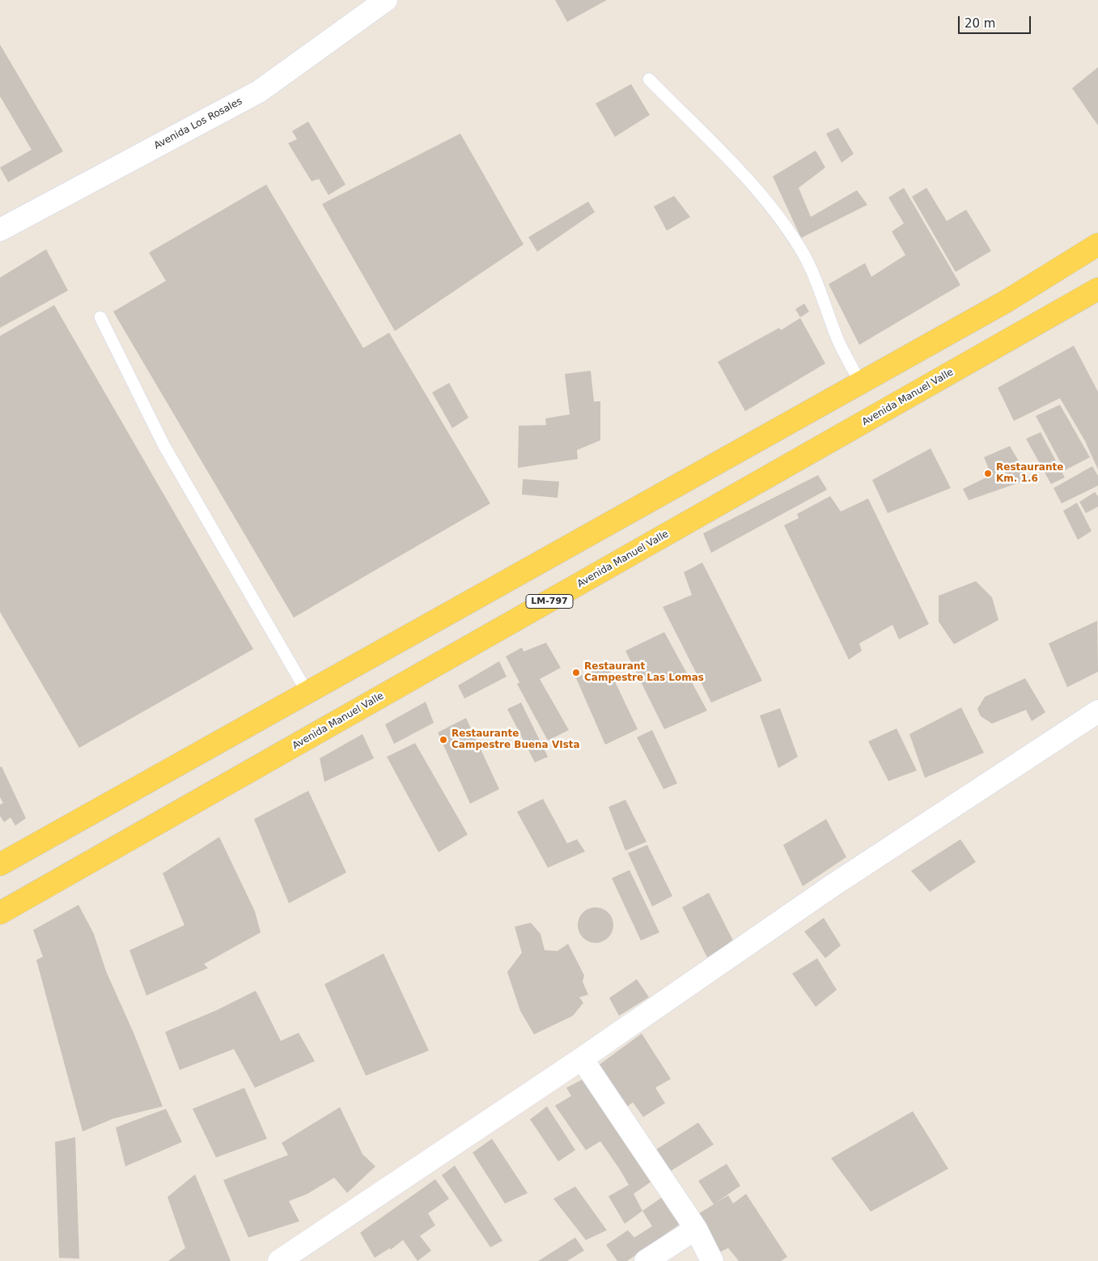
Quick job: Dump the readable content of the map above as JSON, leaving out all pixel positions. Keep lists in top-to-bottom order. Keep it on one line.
{"streets":{"main road":["Avenida Manuel Valle","LM-797"],"street":["Avenida Los Rosales"]},"places":["Restaurante Km. 1.6","Restaurant Campestre Las Lomas","Restaurante Campestre Buena VIsta"],"scale_bar":"20 m"}
